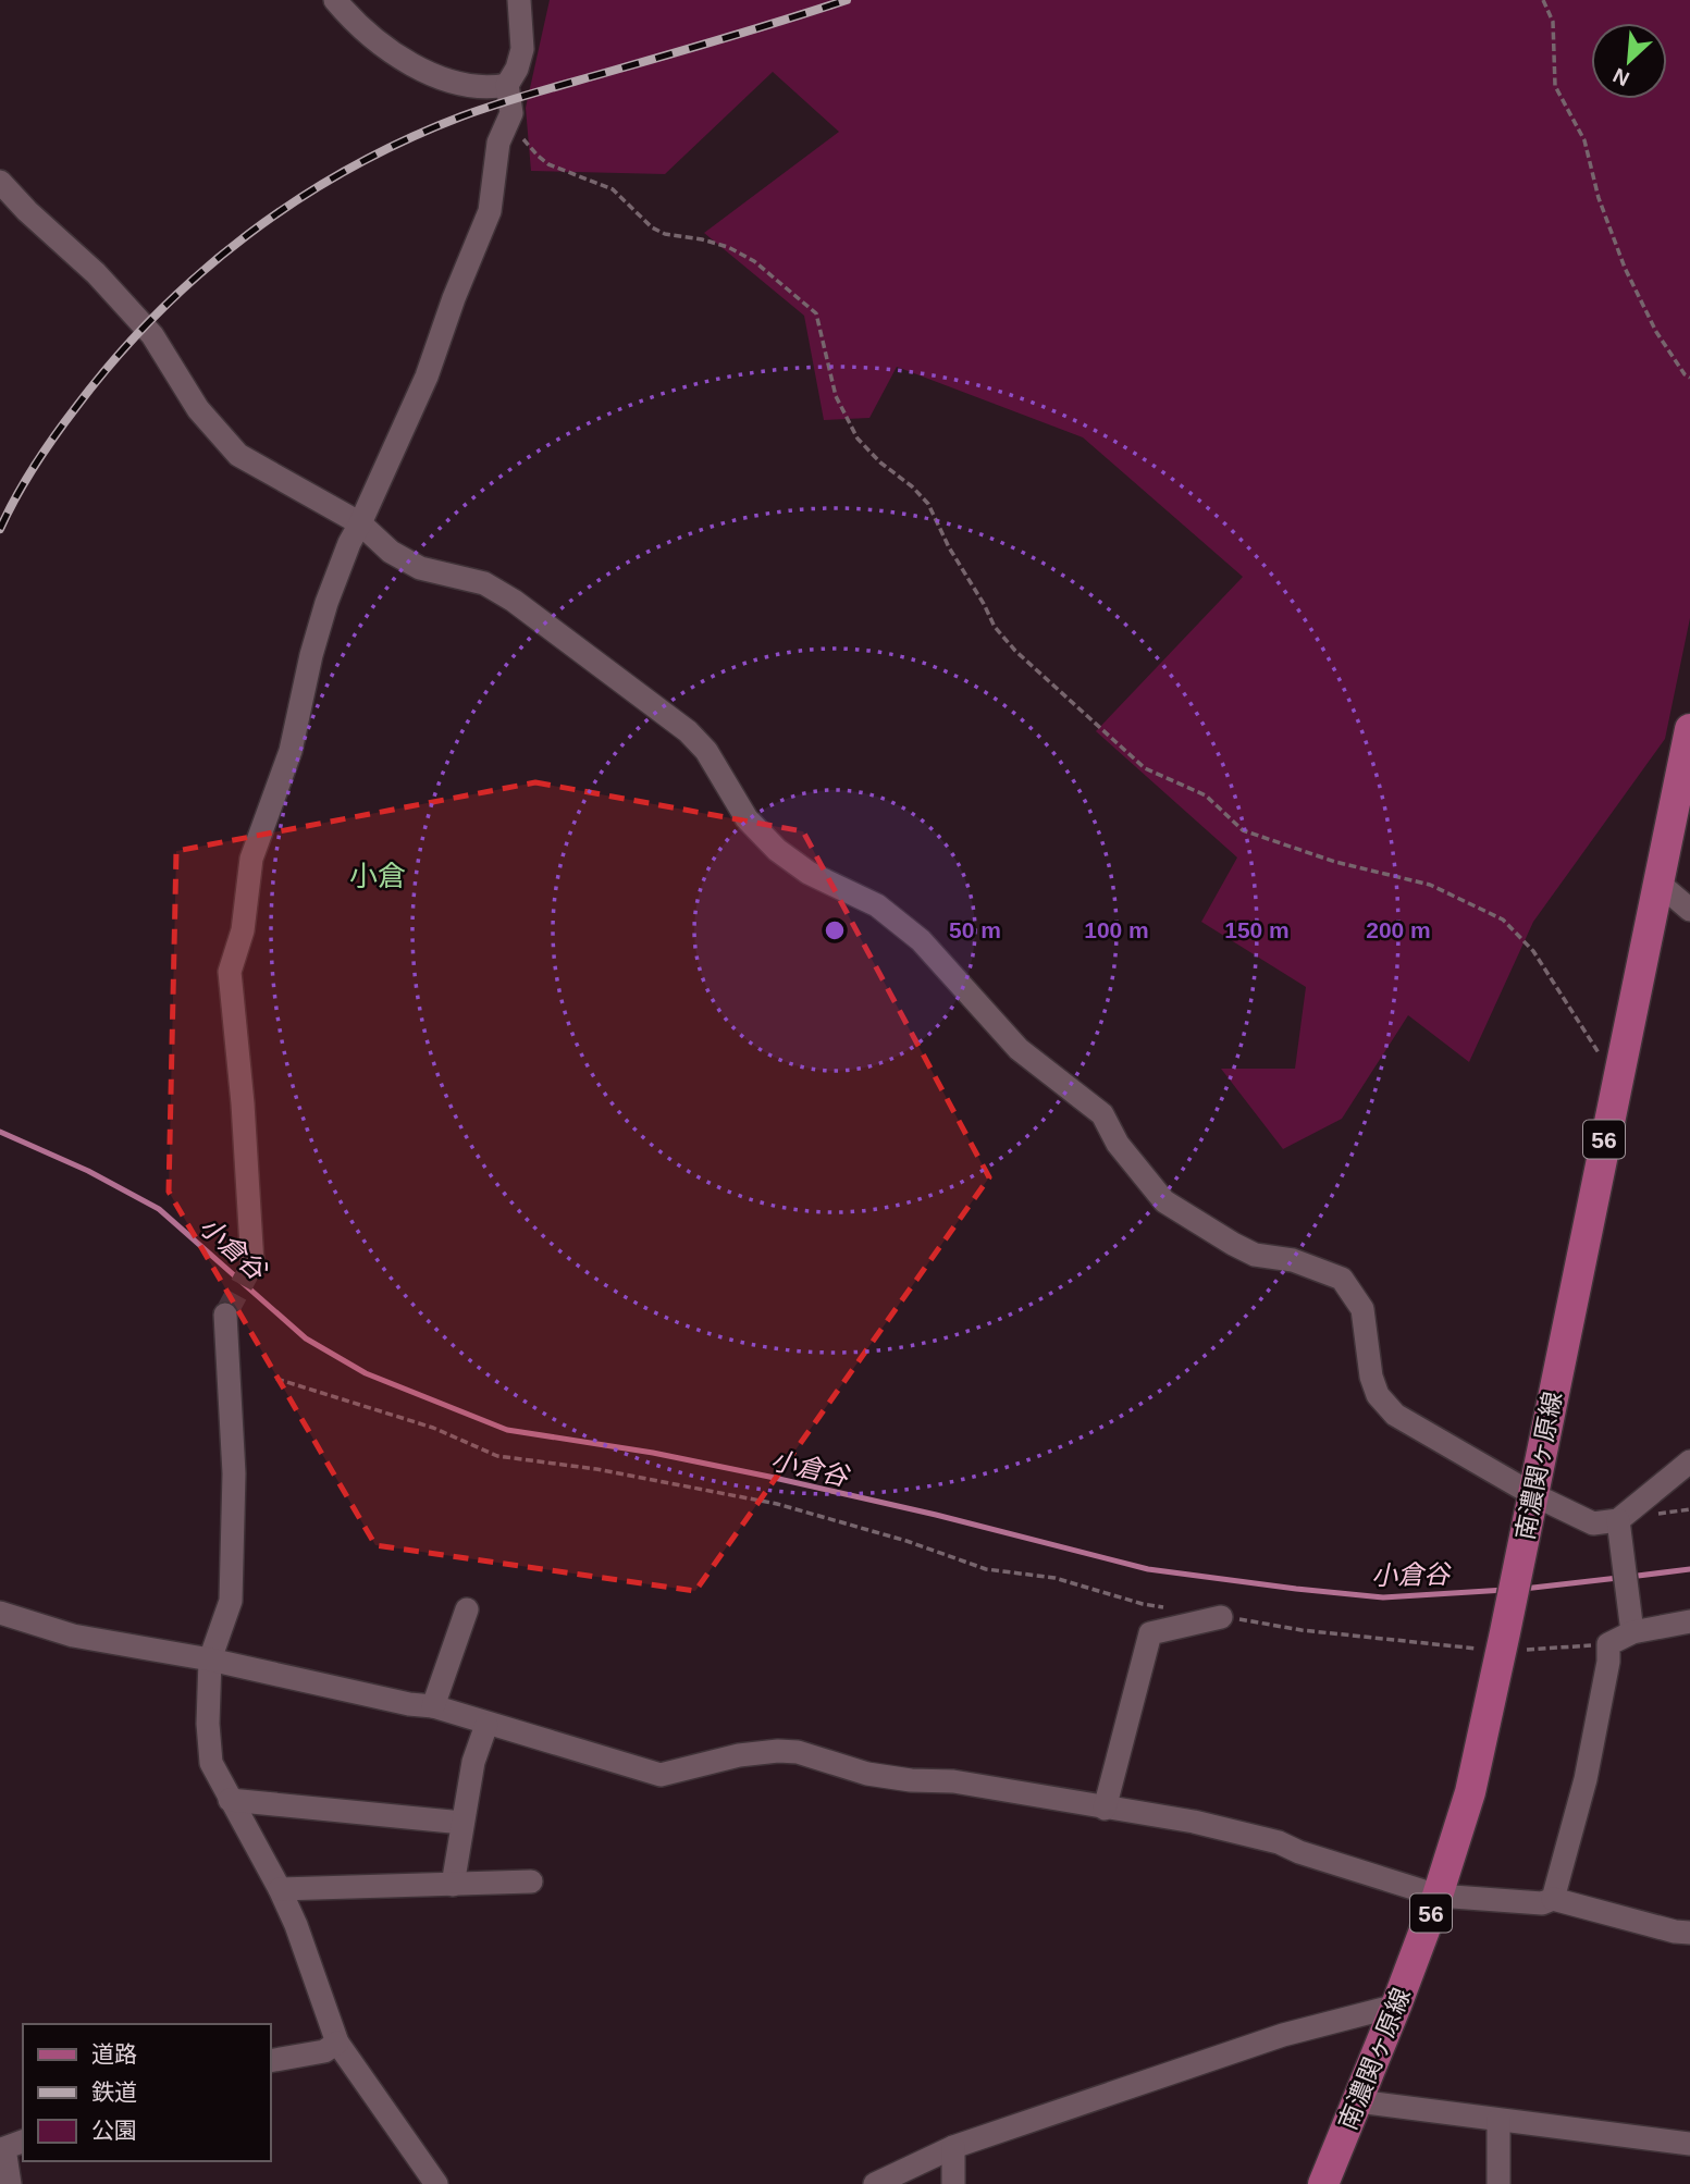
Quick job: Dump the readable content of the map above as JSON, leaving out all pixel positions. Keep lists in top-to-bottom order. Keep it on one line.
{"streets":{"main road":["56","南濃関ヶ原線"]},"districts":["小倉"],"water":["小倉谷"],"legend":["道路","鉄道","公園"],"north":"bottom left","rings":["50 m","100 m","150 m","200 m"]}
